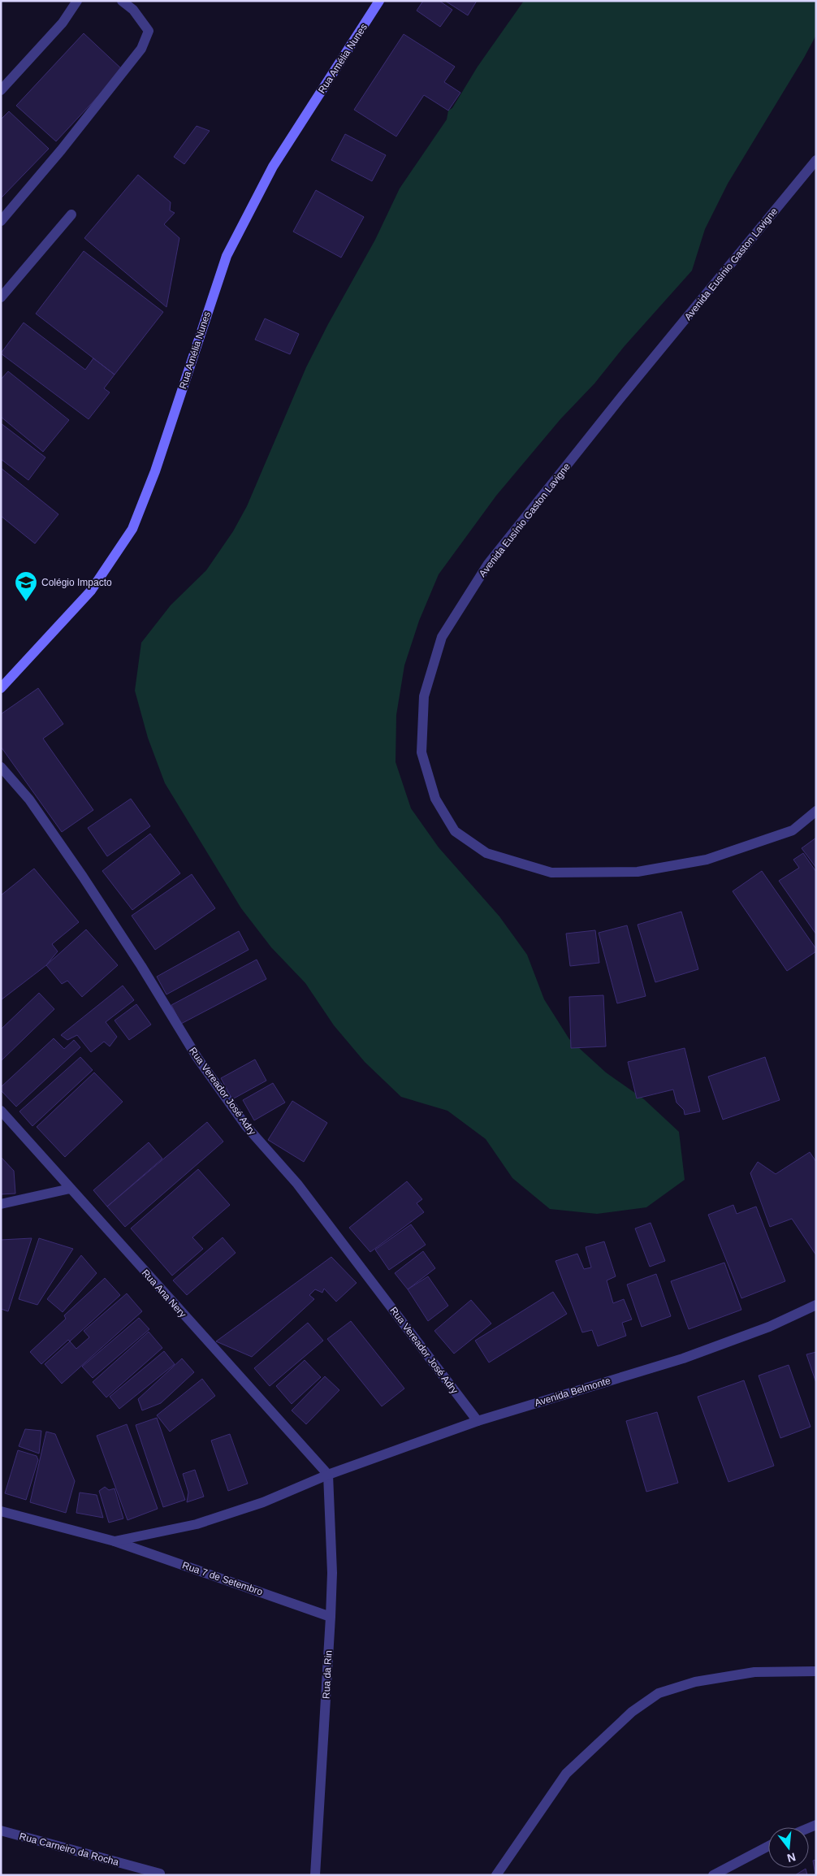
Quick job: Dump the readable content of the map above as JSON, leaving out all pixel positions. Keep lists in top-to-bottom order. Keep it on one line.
{"streets":{"main road":["Rua Amélia Nunes"],"street":["Avenida Eusínio Gaston Lavigne","Rua Vereador José Adry","Rua Ana Nery","Avenida Belmonte","Rua 7 de Setembro","Rua da Rin","Rua Carneiro da Rocha"]},"crossings":[["Rua Vereador José Adry","Avenida Belmonte"],["Rua Ana Nery","Avenida Belmonte"],["Rua Ana Nery","Rua 7 de Setembro"],["Rua Ana Nery","Rua da Rin"],["Avenida Belmonte","Rua 7 de Setembro"],["Avenida Belmonte","Rua da Rin"],["Rua 7 de Setembro","Rua da Rin"]],"places":{"school or university":["Colégio Impacto"]},"north":"bottom"}
